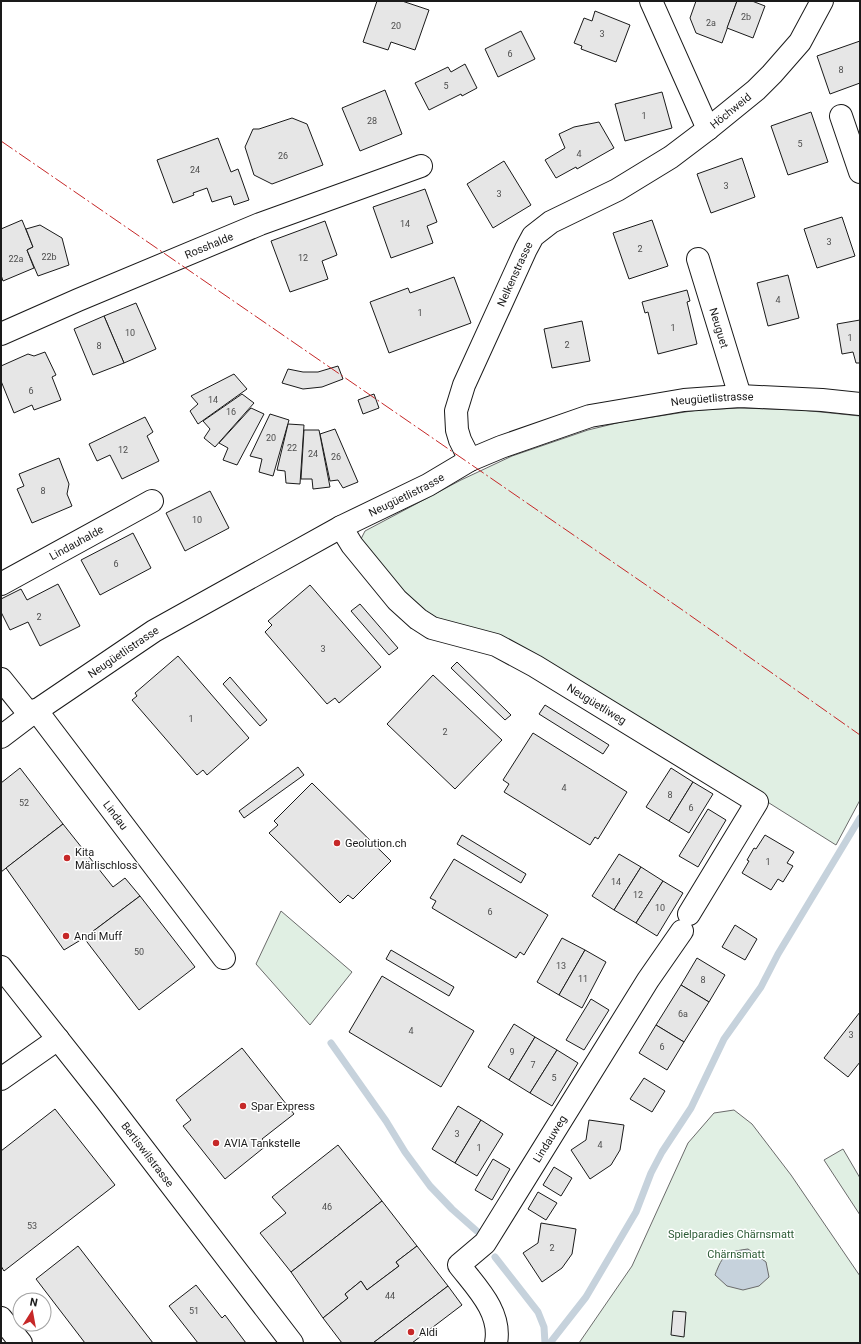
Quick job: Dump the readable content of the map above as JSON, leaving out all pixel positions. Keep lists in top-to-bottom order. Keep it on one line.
{"streets":{"street":["Höchweid","Rosshalde","Nelkenstrasse","Neuguet","Neugüetlistrasse","Lindauhalde","Neugüetliweg","Lindau","Lindauweg","Bertiswilstrasse"]},"crossings":[["Höchweid","Nelkenstrasse"],["Nelkenstrasse","Neugüetlistrasse"],["Neuguet","Neugüetlistrasse"],["Neugüetlistrasse","Neugüetliweg"],["Neugüetlistrasse","Lindau"],["Neugüetliweg","Lindauweg"]],"parks":["Spielparadies Chärnsmatt","Chärnsmatt"],"places":["Geolution.ch","Kita Märlischloss","Andi Muff","Spar Express","AVIA Tankstelle","Aldi"],"house_numbers":["2b","2a","20","3","6","8","5","1","28","5","4","26","24","3","3","14","3","2","22b","12","22a","4","1","1","10","1","2","8","6","14","16","20","22","12","24","26","8","10","6","2","3","1","2","4","8","52","6","1","14","12","10","6","50","13","11","8","6a","4","3","6","9","7","5","3","4","1","46","53","2","44","51"],"north":"top"}
